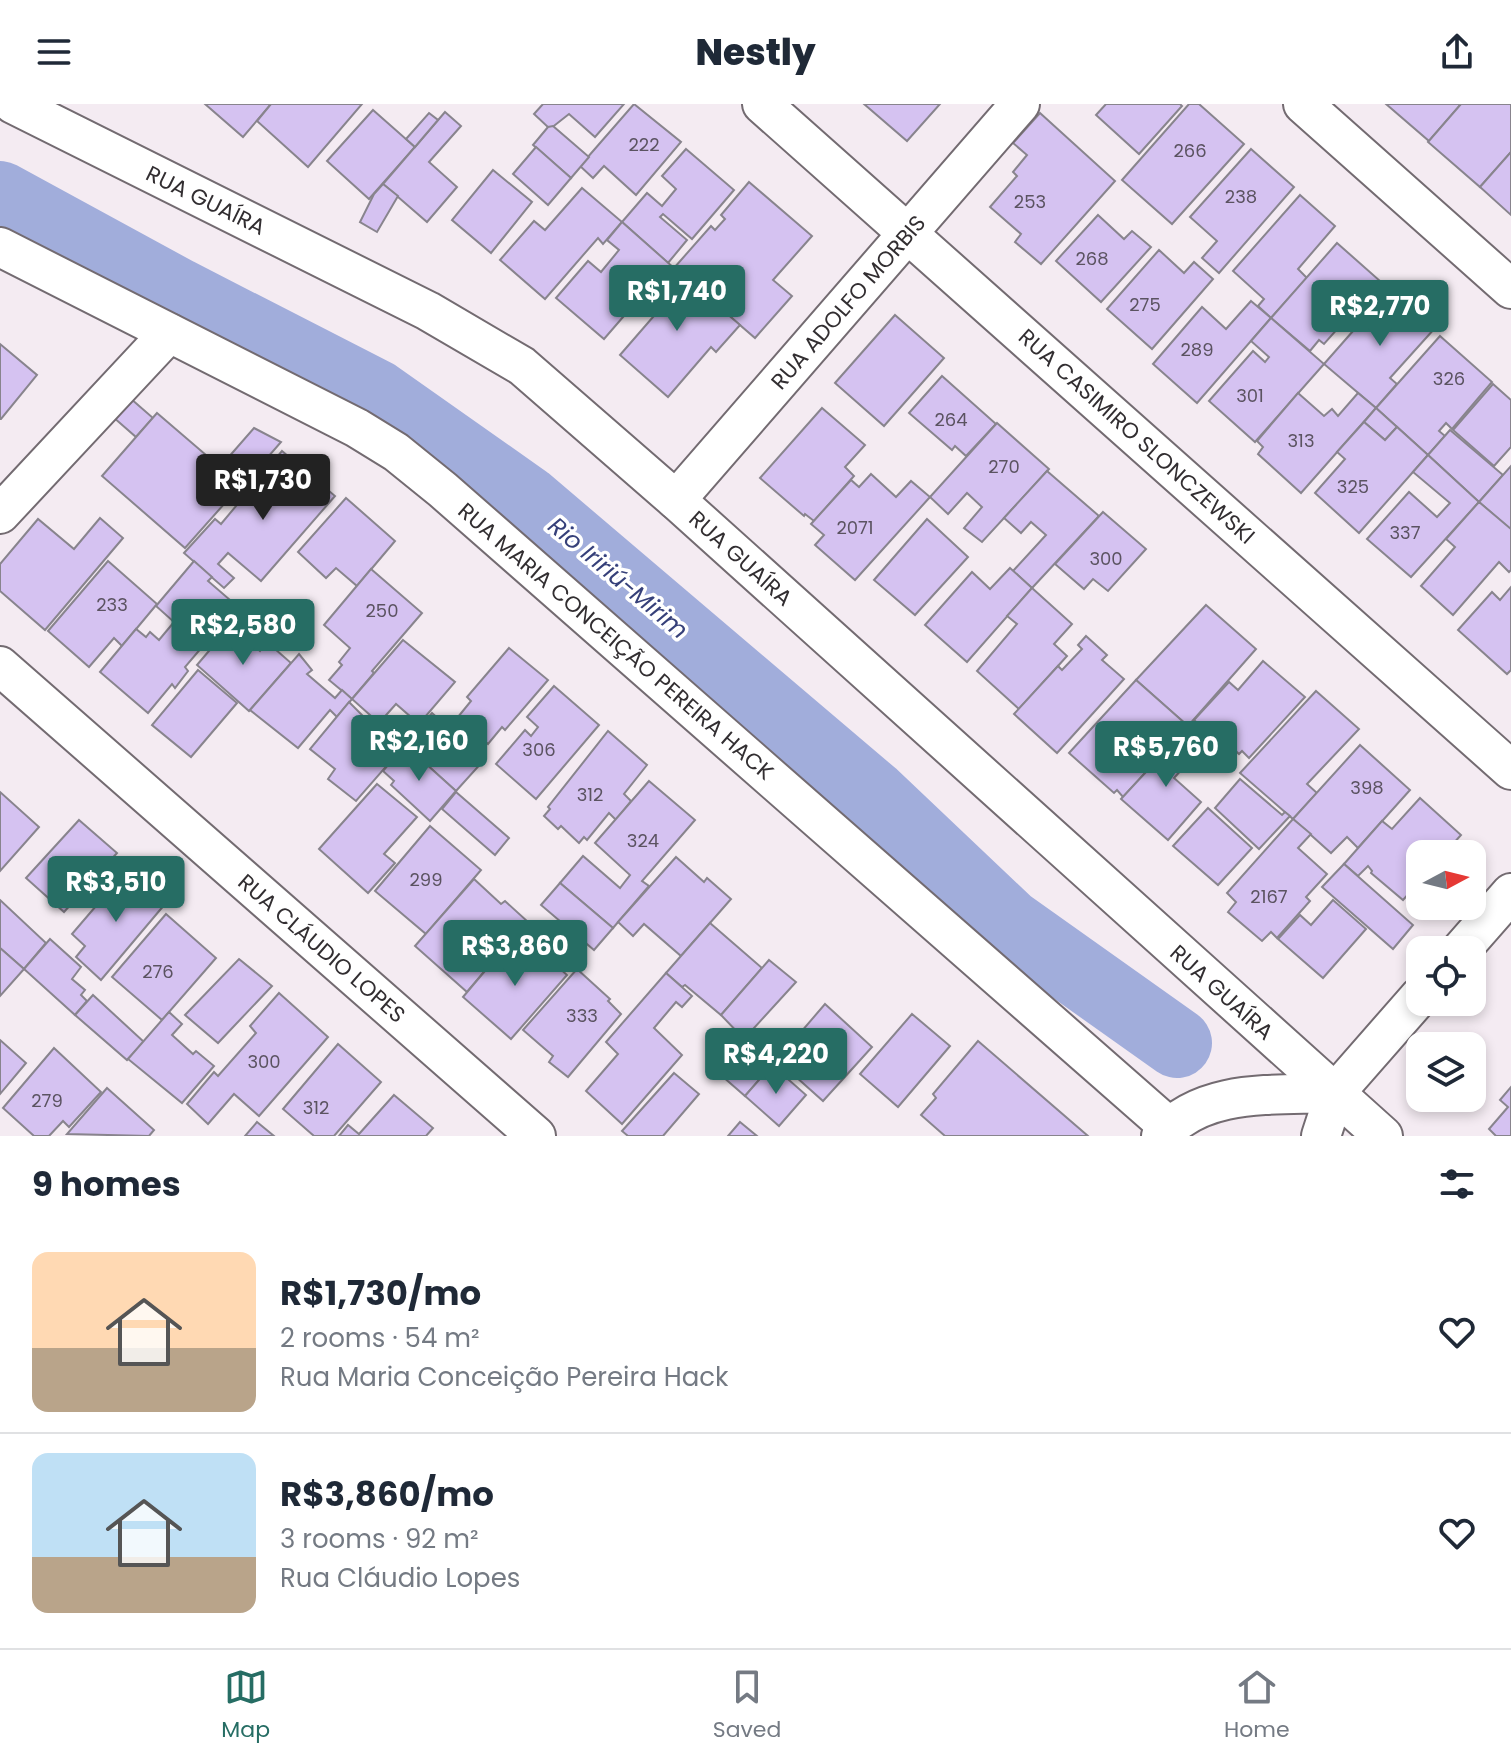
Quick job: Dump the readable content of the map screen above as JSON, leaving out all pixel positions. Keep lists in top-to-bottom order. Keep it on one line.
{"streets":{"street":["RUA GUAÍRA","RUA ADOLFO MORBIS","RUA CASIMIRO SLONCZEWSKI","RUA MARIA CONCEIÇÃO PEREIRA HACK","RUA CLÁUDIO LOPES"]},"crossings":[["RUA GUAÍRA","RUA ADOLFO MORBIS"],["RUA ADOLFO MORBIS","RUA CASIMIRO SLONCZEWSKI"]],"water":["Rio Iririú-Mirim"],"house_numbers":["222","266","238","253","268","275","289","326","301","264","313","270","325","2071","337","300","233","250","306","398","312","324","299","2167","276","333","300","279","312"],"north":"right","page":{"header":"Nestly","price":["R$1,740","R$2,770","R$1,730","R$2,580","R$2,160","R$5,760","R$3,510","R$3,860","R$4,220"],"heading":"9 homes","list":[{"name":"R$1,730/mo","note":"2 rooms · 54 m² · Rua Maria Conceição Pereira Hack"},{"name":"R$3,860/mo","note":"3 rooms · 92 m² · Rua Cláudio Lopes"}],"tabs":["Map","Saved","Home"]}}
